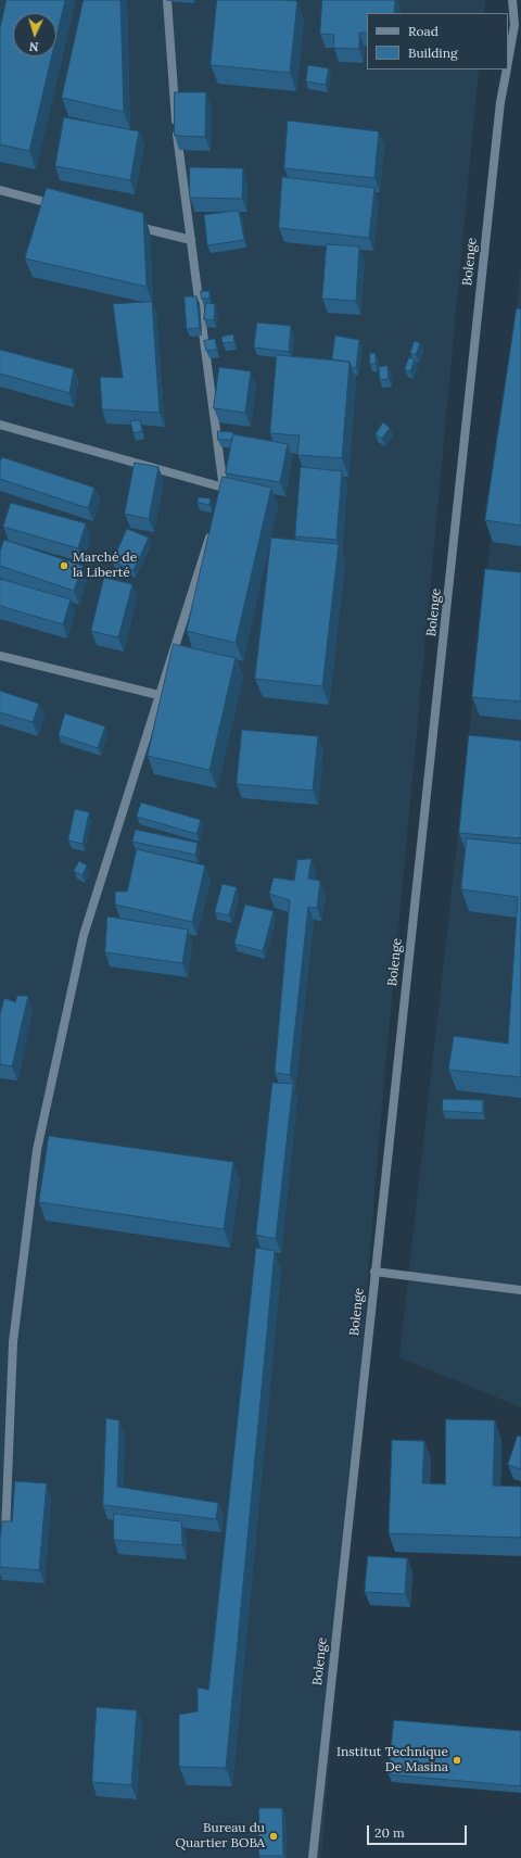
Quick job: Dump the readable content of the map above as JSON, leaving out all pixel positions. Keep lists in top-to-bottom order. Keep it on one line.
{"streets":{"street":["Bolenge"]},"places":["Marché de la Liberté","Institut Technique De Masina","Bureau du Quartier BOBA"],"legend":["Road","Building"],"scale_bar":"20 m","north":"bottom"}
